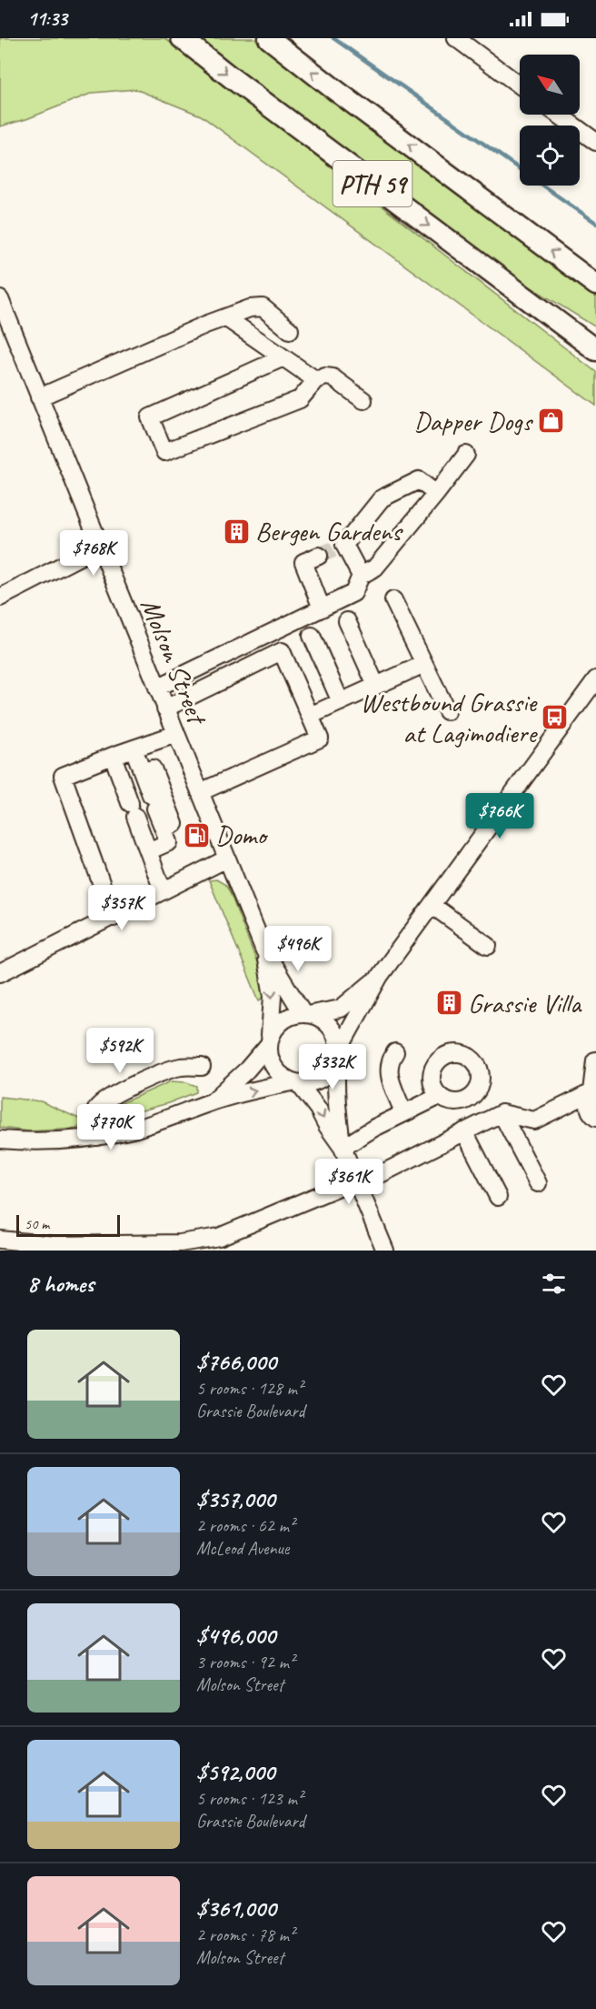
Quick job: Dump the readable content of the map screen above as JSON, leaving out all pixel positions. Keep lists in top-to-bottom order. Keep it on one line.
{"streets":{"main road":["PTH 59"],"street":["Molson Street"]},"places":{"shop":["Dapper Dogs"],"building":["Bergen Gardens","Grassie Villa"],"bus stop":["Westbound Grassie at Lagimodiere"],"fuel station":["Domo"]},"scale_bar":"50 m","north":"top left","page":{"status":"11:33","price":["$768K","$766K","$357K","$496K","$592K","$332K","$770K","$361K"],"scale":"50 m","heading":"8 homes","list":[{"name":"$766,000","note":"5 rooms · 128 m² · Grassie Boulevard"},{"name":"$357,000","note":"2 rooms · 62 m² · McLeod Avenue"},{"name":"$496,000","note":"3 rooms · 92 m² · Molson Street"},{"name":"$592,000","note":"5 rooms · 123 m² · Grassie Boulevard"},{"name":"$361,000","note":"2 rooms · 78 m² · Molson Street"}]}}
